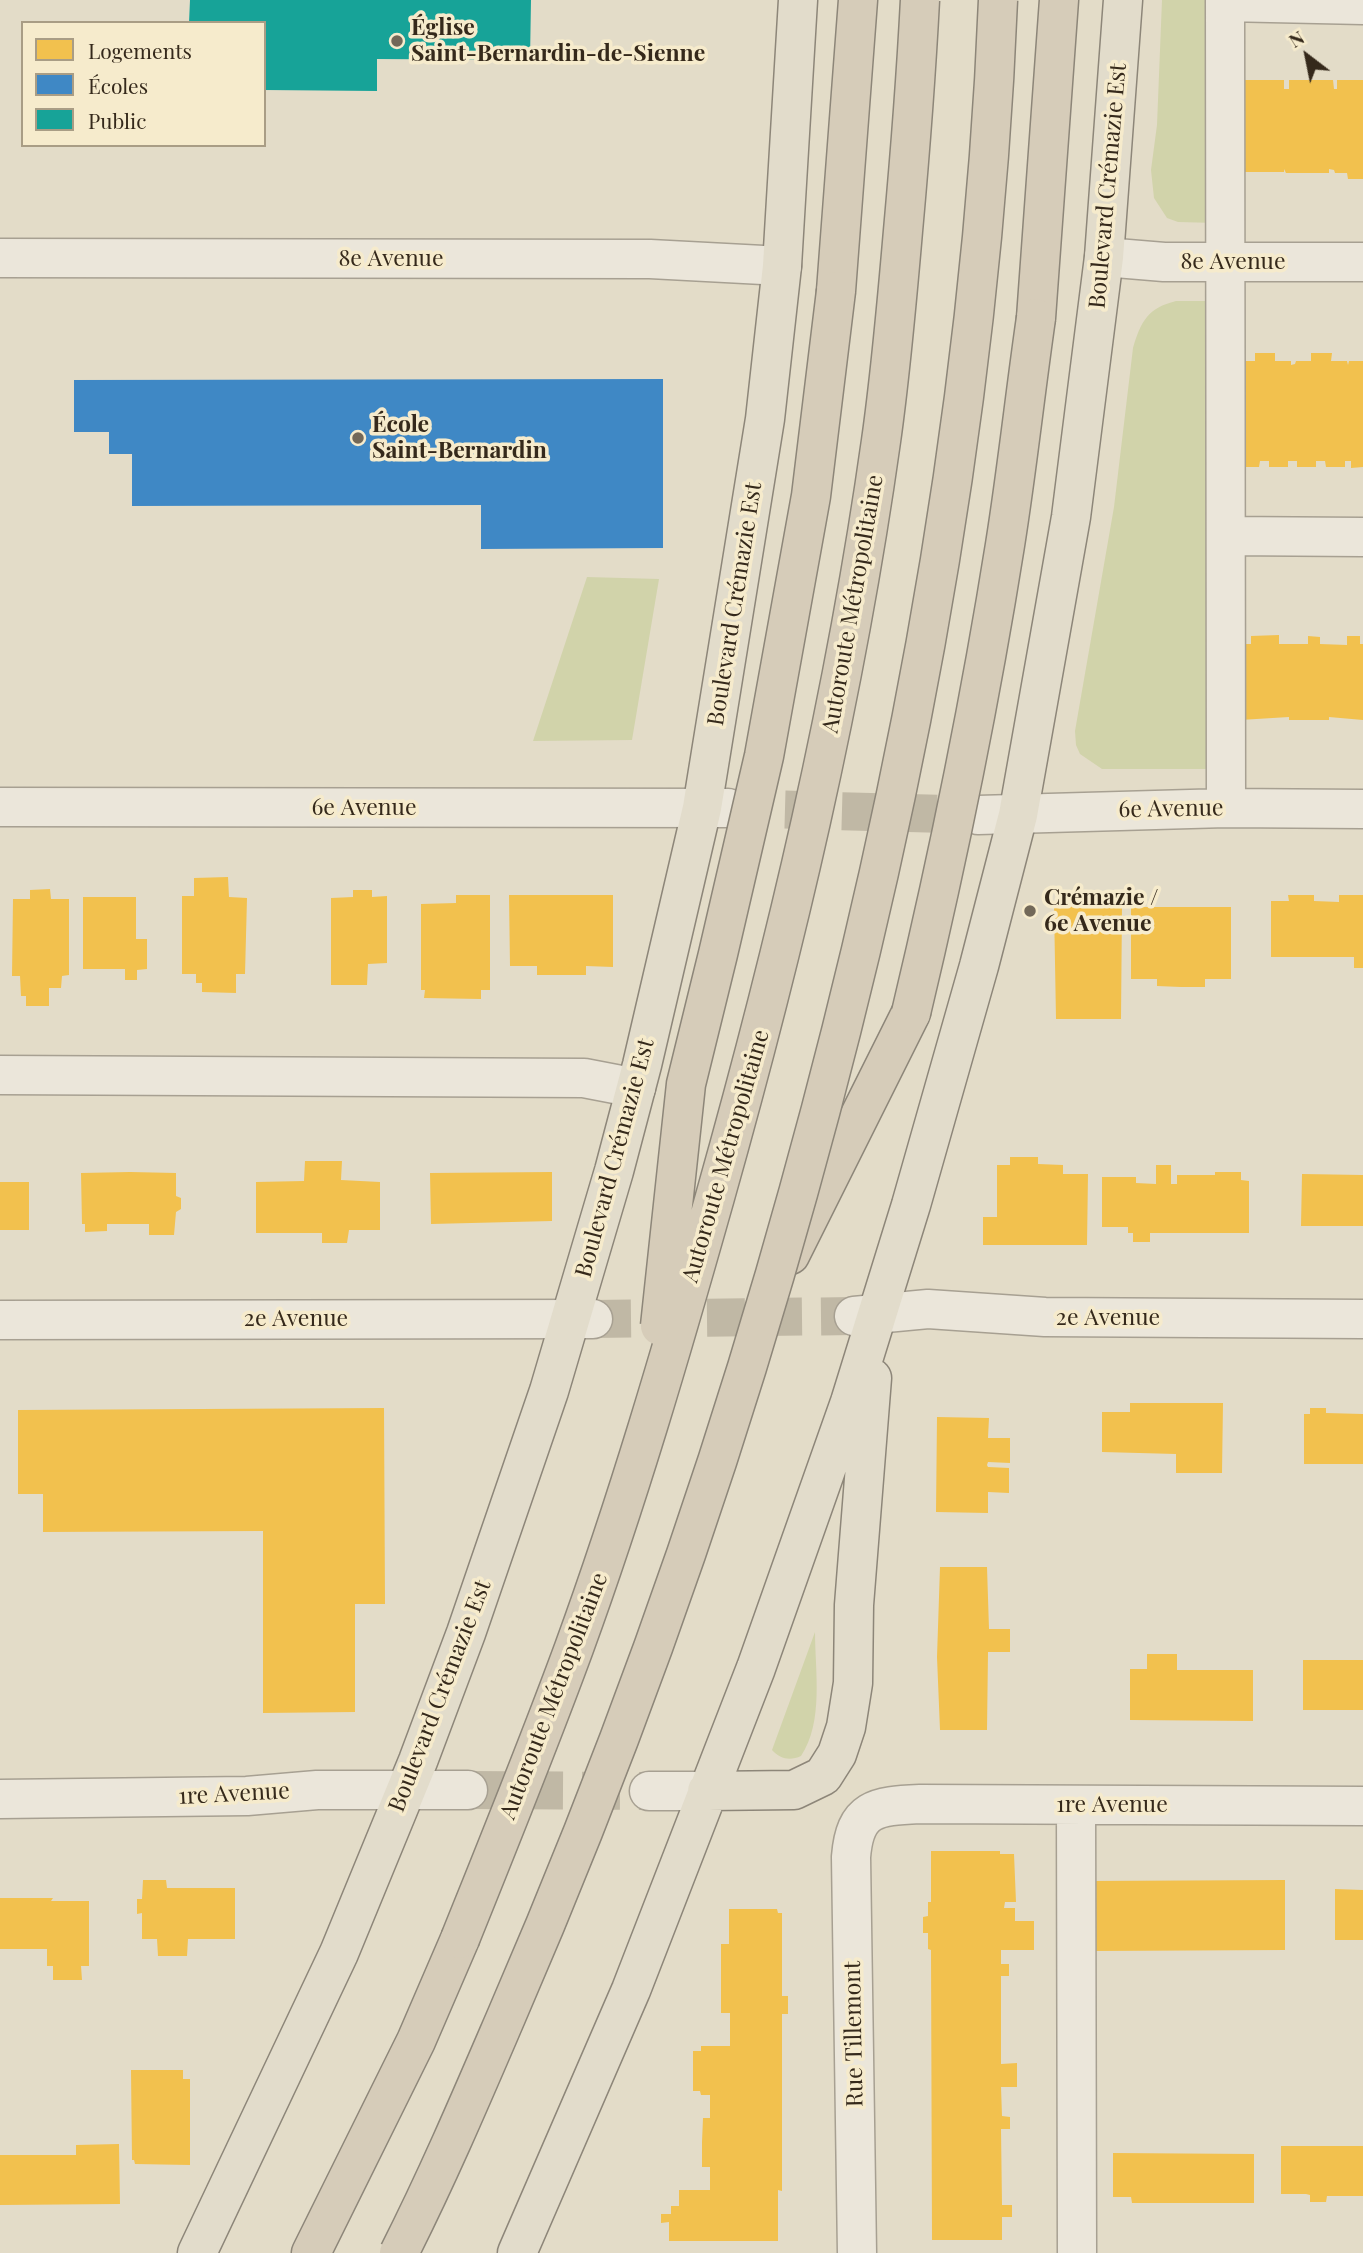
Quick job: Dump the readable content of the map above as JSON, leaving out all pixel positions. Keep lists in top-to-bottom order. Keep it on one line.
{"streets":{"highway":["Autoroute Métropolitaine"],"main road":["Boulevard Crémazie Est"],"street":["8e Avenue","6e Avenue","2e Avenue","1re Avenue","Rue Tillemont"]},"crossings":[["Boulevard Crémazie Est","8e Avenue"],["Boulevard Crémazie Est","6e Avenue"],["Boulevard Crémazie Est","2e Avenue"],["Boulevard Crémazie Est","1re Avenue"],["1re Avenue","Rue Tillemont"]],"places":["Église Saint-Bernardin-de-Sienne","École Saint-Bernardin","Crémazie / 6e Avenue"],"legend":["Logements","Écoles","Public"],"north":"top left"}
